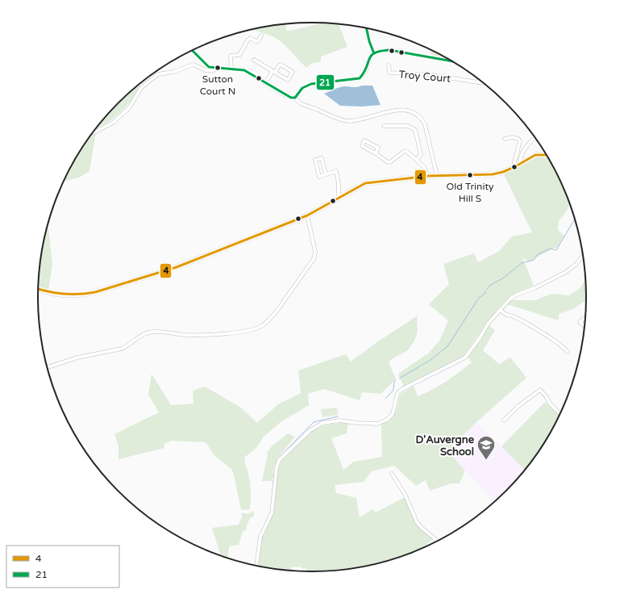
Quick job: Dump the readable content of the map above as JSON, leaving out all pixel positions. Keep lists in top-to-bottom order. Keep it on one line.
{"streets":{"street":["Troy Court"]},"places":{"other":["Sutton Court N","Old Trinity Hill S"],"school or university":["D'Auvergne School"]},"lines":["transit line 21","transit line 4"],"legend":["4","21"]}
